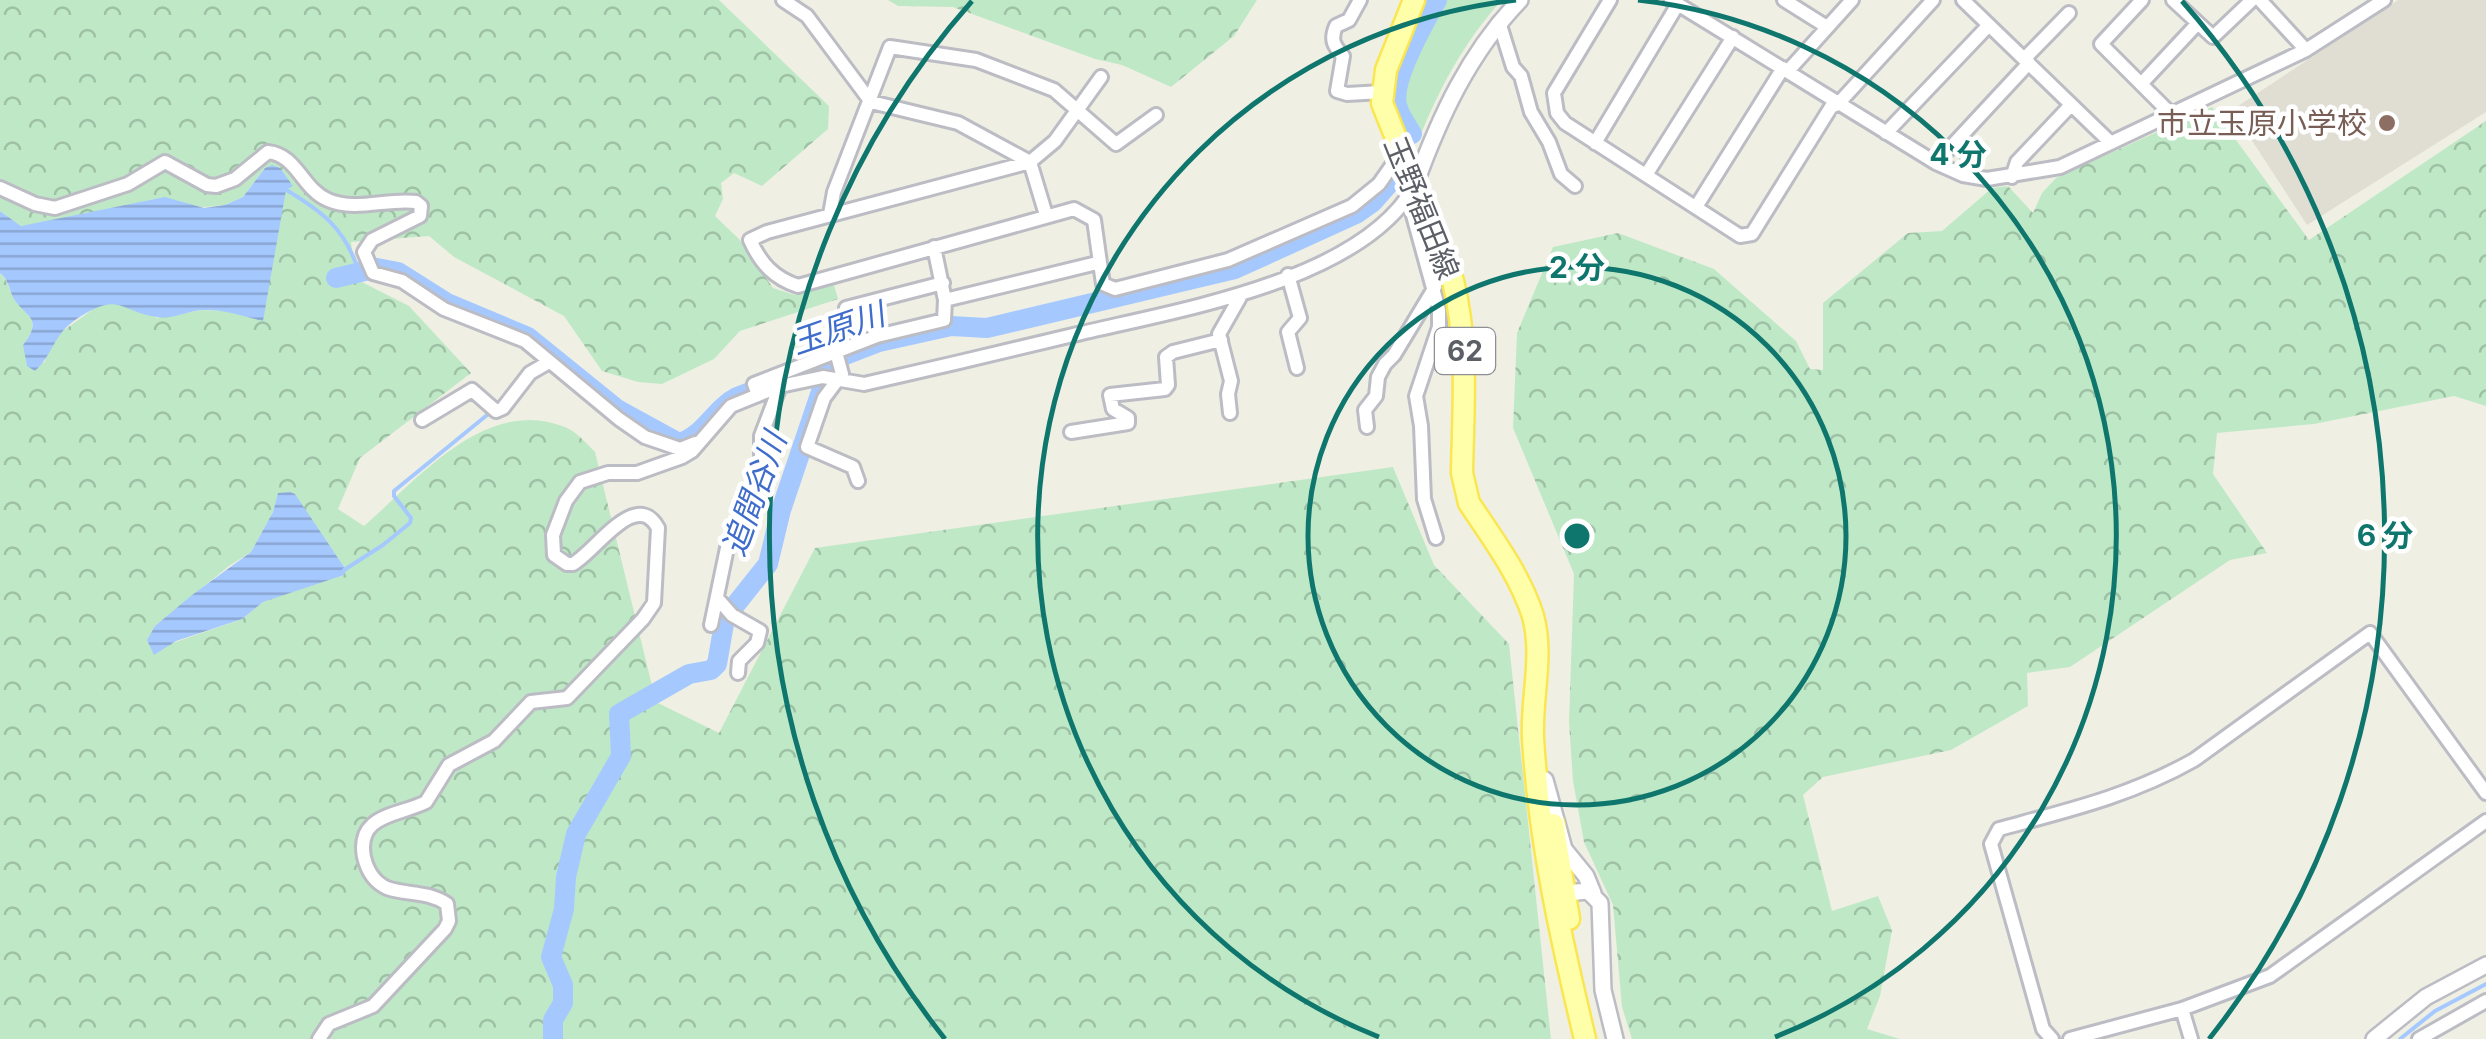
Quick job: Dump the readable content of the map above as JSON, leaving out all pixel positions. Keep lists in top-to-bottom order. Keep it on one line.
{"streets":{"main road":["玉野福田線","62"]},"water":["玉原川","追間谷川"],"places":["市立玉原小学校"],"rings":["4 分","2 分","6 分"]}
